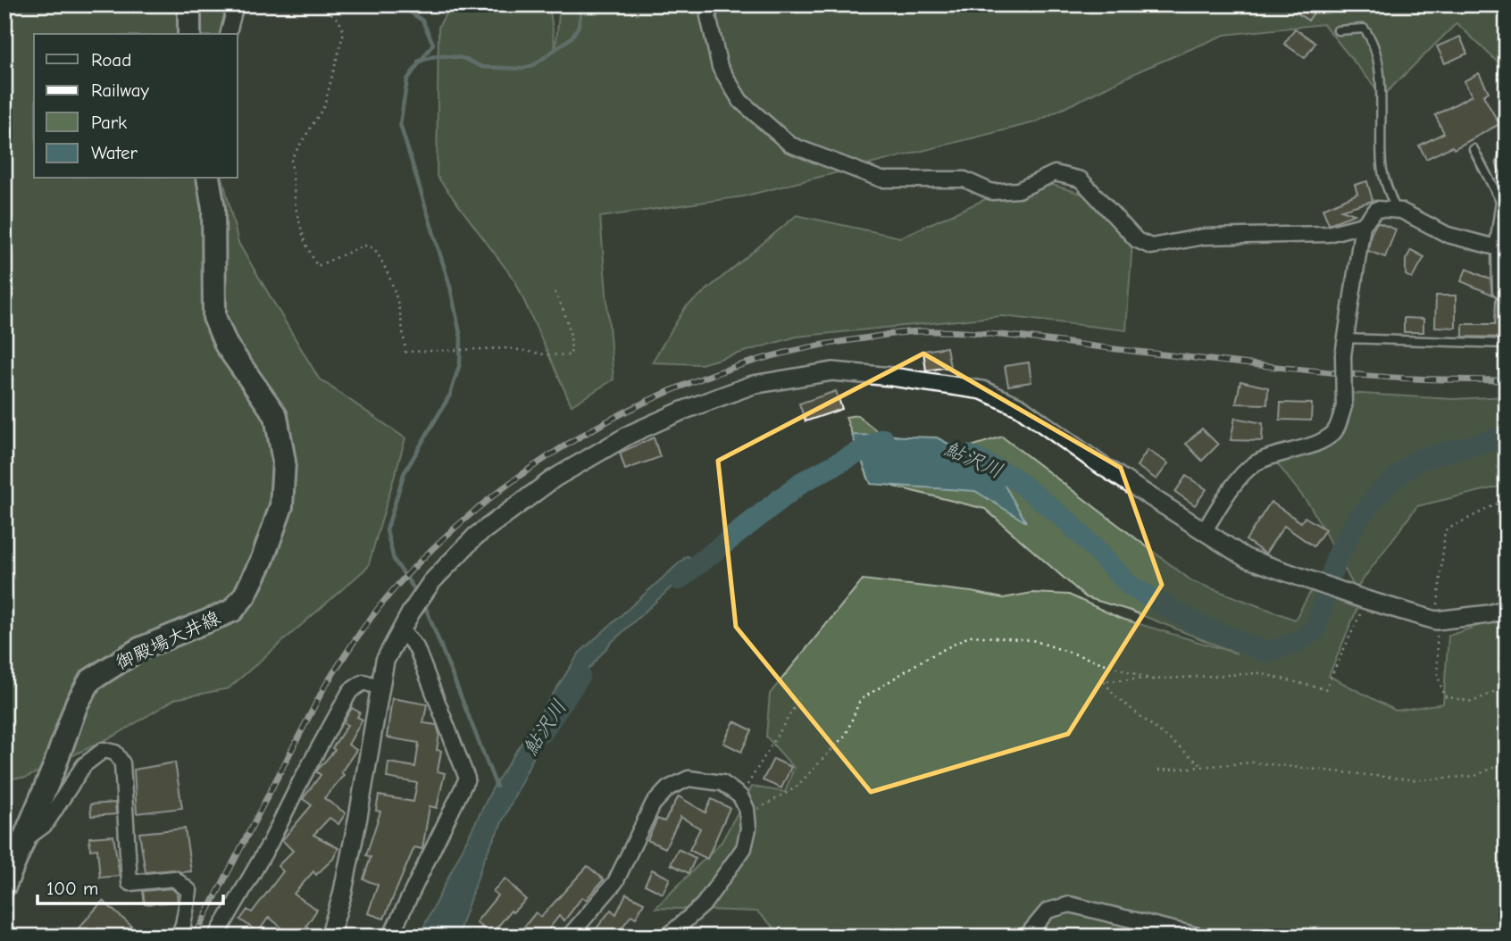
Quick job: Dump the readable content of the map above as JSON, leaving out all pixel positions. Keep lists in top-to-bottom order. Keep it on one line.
{"streets":{"main road":["御殿場大井線"]},"water":["鮎沢川"],"legend":["Road","Railway","Park","Water"],"scale_bar":"100 m"}
